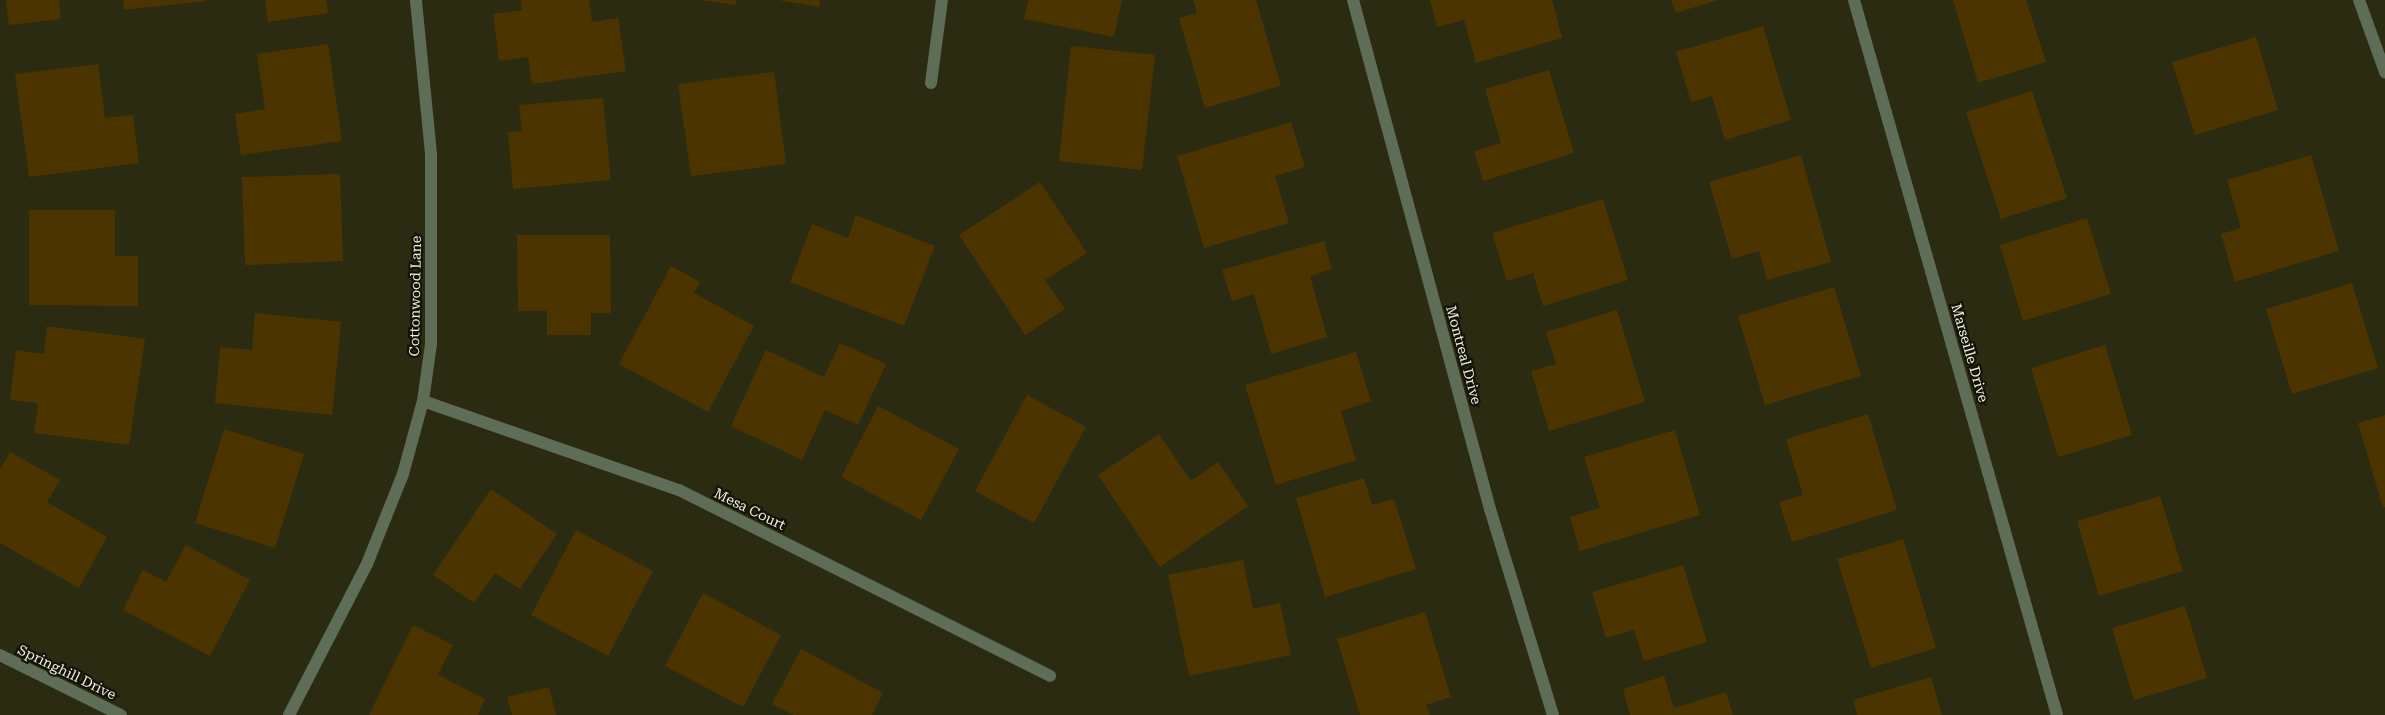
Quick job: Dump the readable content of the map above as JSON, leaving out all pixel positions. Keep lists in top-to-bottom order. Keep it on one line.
{"streets":{"street":["Cottonwood Lane","Marseille Drive","Montreal Drive","Mesa Court","Springhill Drive"]},"crossings":[["Cottonwood Lane","Mesa Court"]]}
